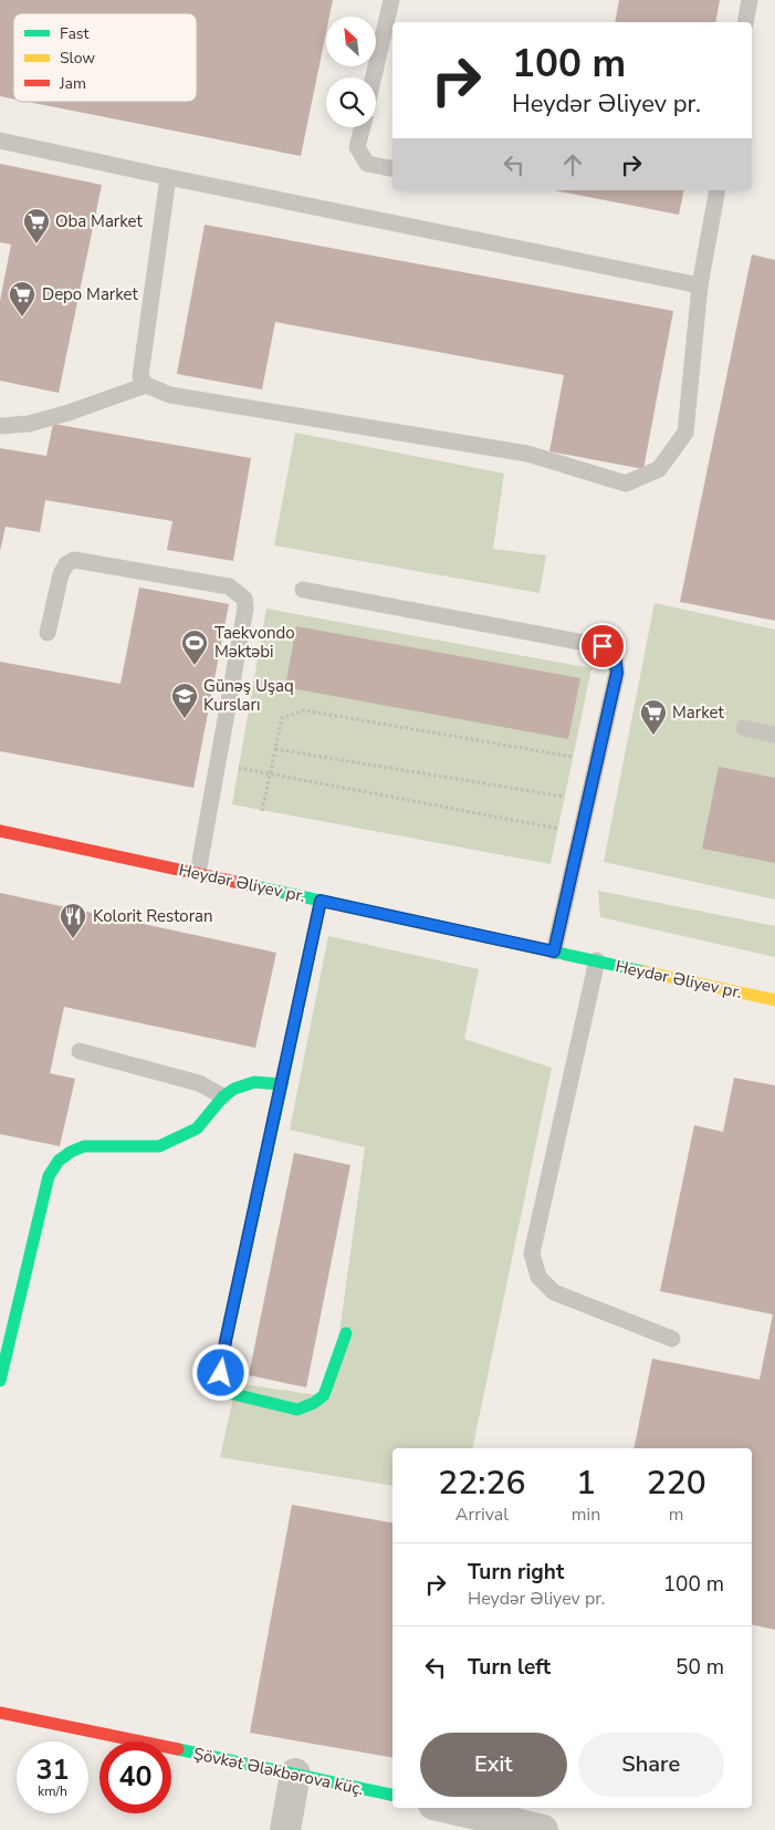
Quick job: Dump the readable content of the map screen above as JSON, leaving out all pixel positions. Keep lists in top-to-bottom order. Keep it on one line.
{"streets":{"street":["Heydər Əliyev pr.","Şövkət Ələkbərova küç."]},"places":{"supermarket":["Oba Market","Depo Market","Market"],"sports":["Taekvondo Məktəbi"],"school or university":["Günəş Uşaq Kursları"],"restaurant":["Kolorit Restoran"]},"legend":["Fast","Slow","Jam"],"north":"top left","page":{"turn":["100 m","Heydər Əliyev pr."],"eta":["22:26","Arrival","1","min","220","m"],"list":[{"name":"Turn right","note":"Heydər Əliyev pr.","value":"100 m"},{"name":"Turn left","value":"50 m"}],"buttons":["Exit","Share"],"speed":"31 km/h","limit":"40"}}
